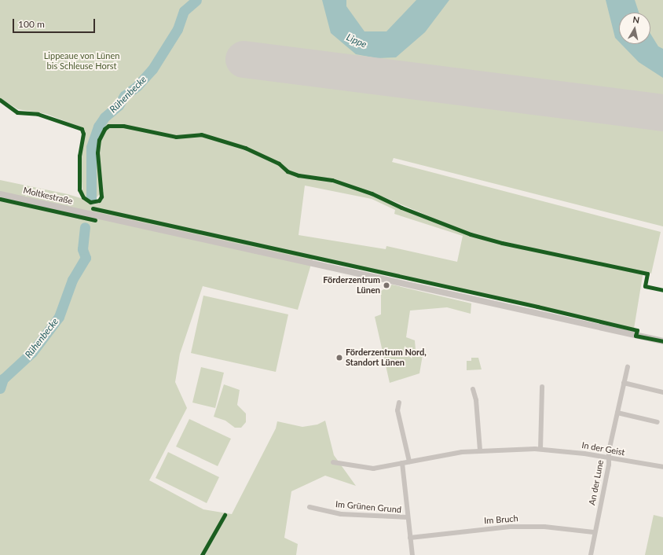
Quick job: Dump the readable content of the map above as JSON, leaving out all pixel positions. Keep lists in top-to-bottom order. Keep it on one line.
{"streets":{"street":["Moltkestraße","In der Geist","An der Lune","Im Grünen Grund","Im Bruch"]},"crossings":[["In der Geist","An der Lune"],["An der Lune","Im Bruch"]],"water":["Lippe","Rühenbecke"],"parks":["Lippeaue von Lünen bis Schleuse Horst"],"places":["Förderzentrum Lünen","Förderzentrum Nord, Standort Lünen"],"scale_bar":"100 m","north":"top"}
